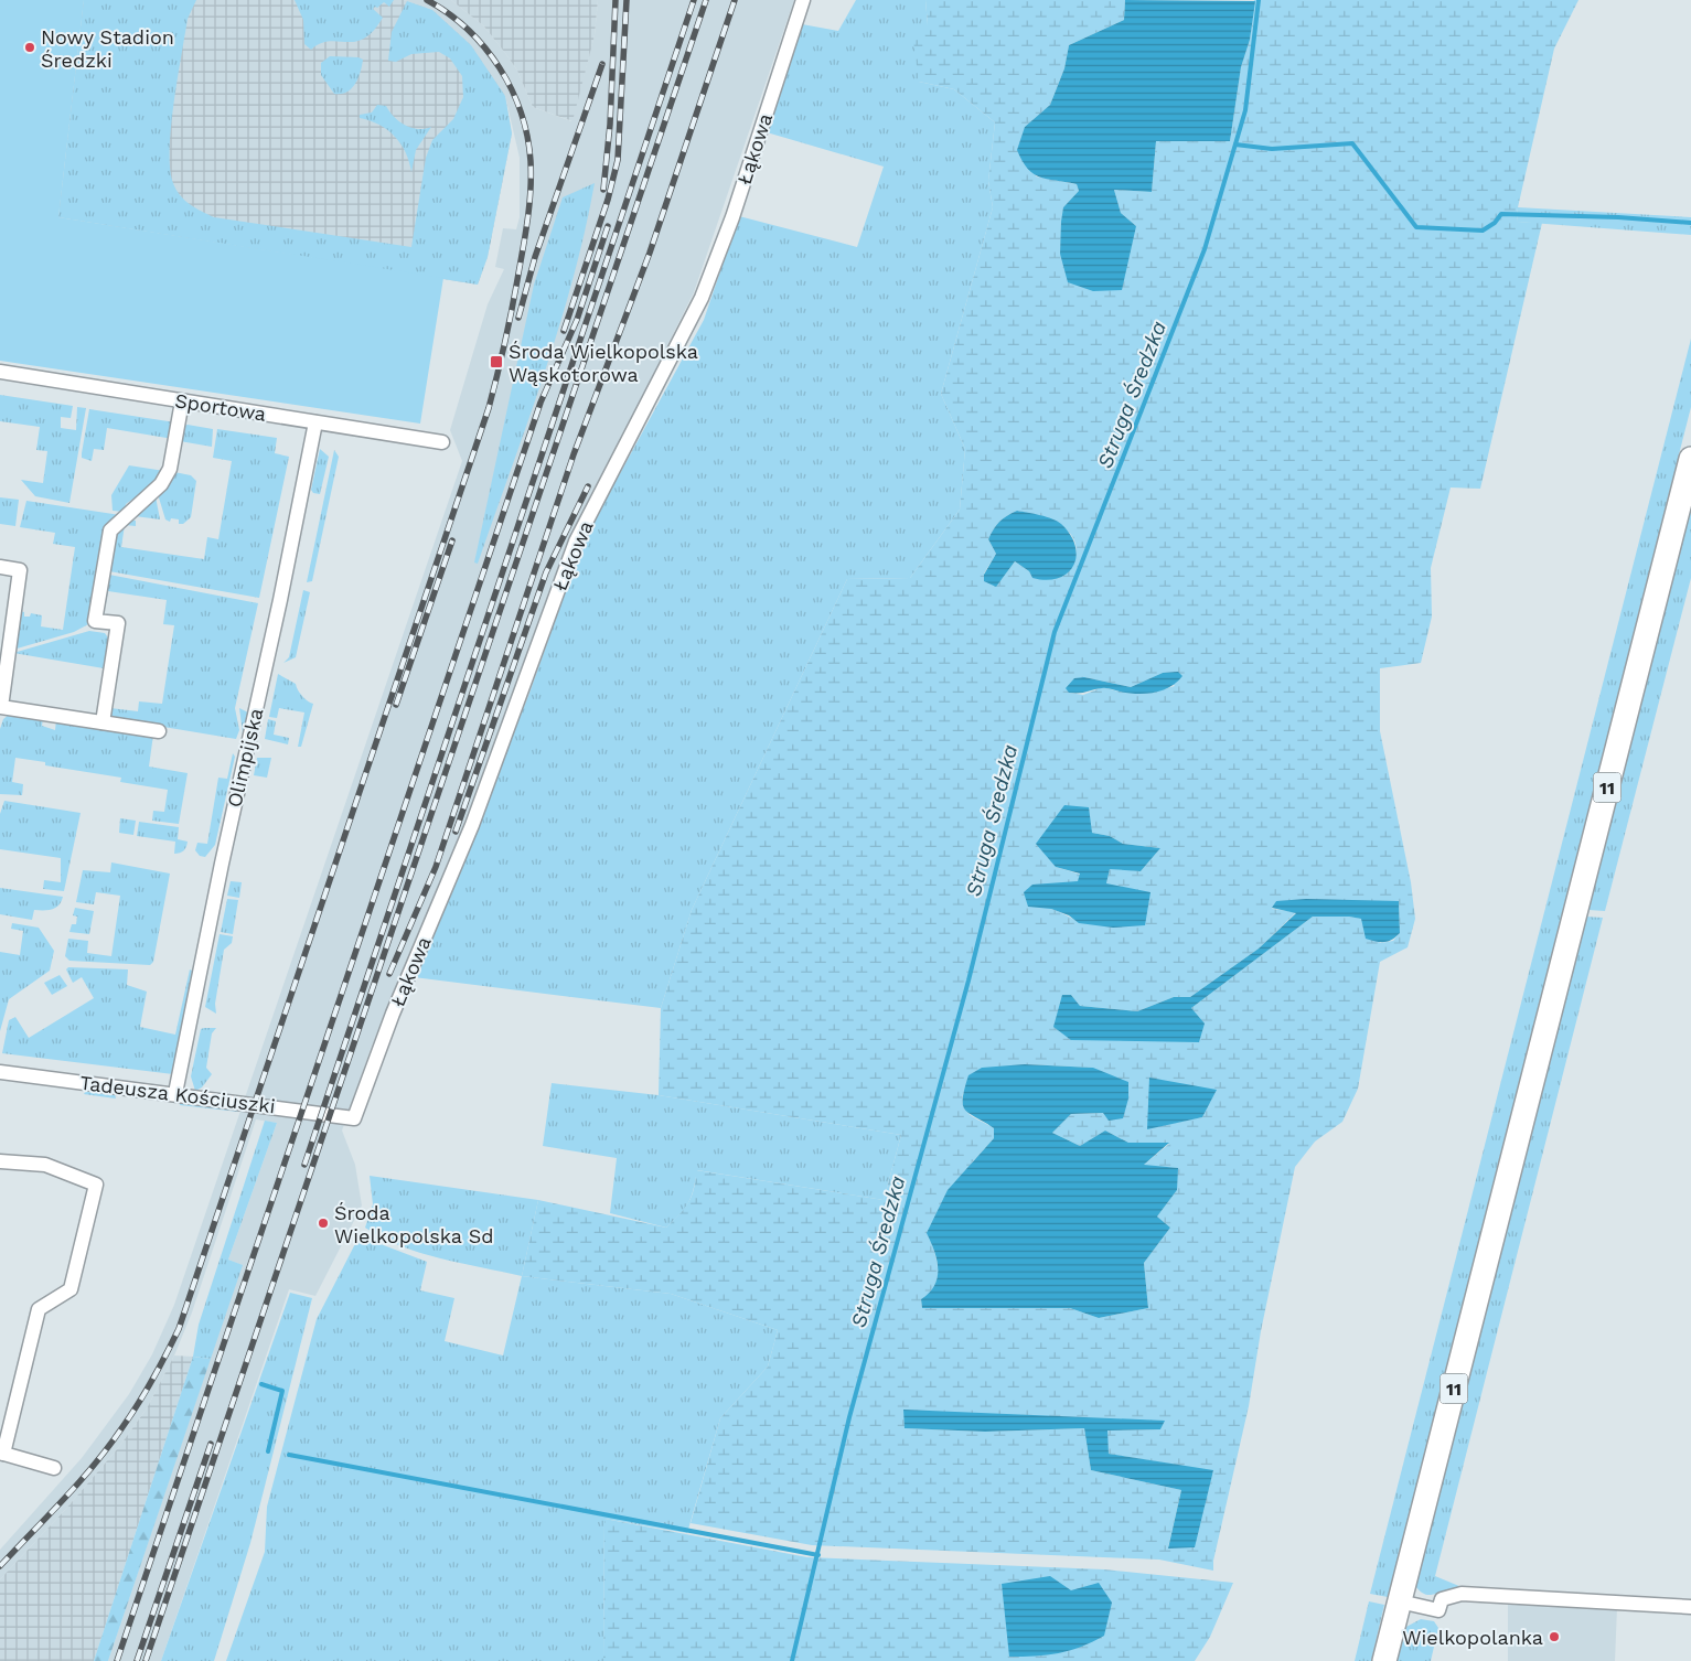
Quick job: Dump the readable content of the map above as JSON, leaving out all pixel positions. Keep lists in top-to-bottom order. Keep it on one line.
{"streets":{"highway":["11"],"street":["Łąkowa","Sportowa","Olimpijska","Tadeusza Kościuszki"]},"crossings":[["Łąkowa","Tadeusza Kościuszki"],["Sportowa","Olimpijska"],["Olimpijska","Tadeusza Kościuszki"]],"water":["Struga Średzka"],"places":{"other":["Nowy Stadion Średzki","Środa Wielkopolska Sd","Wielkopolanka"],"transit":["Środa Wielkopolska Wąskotorowa"]}}
